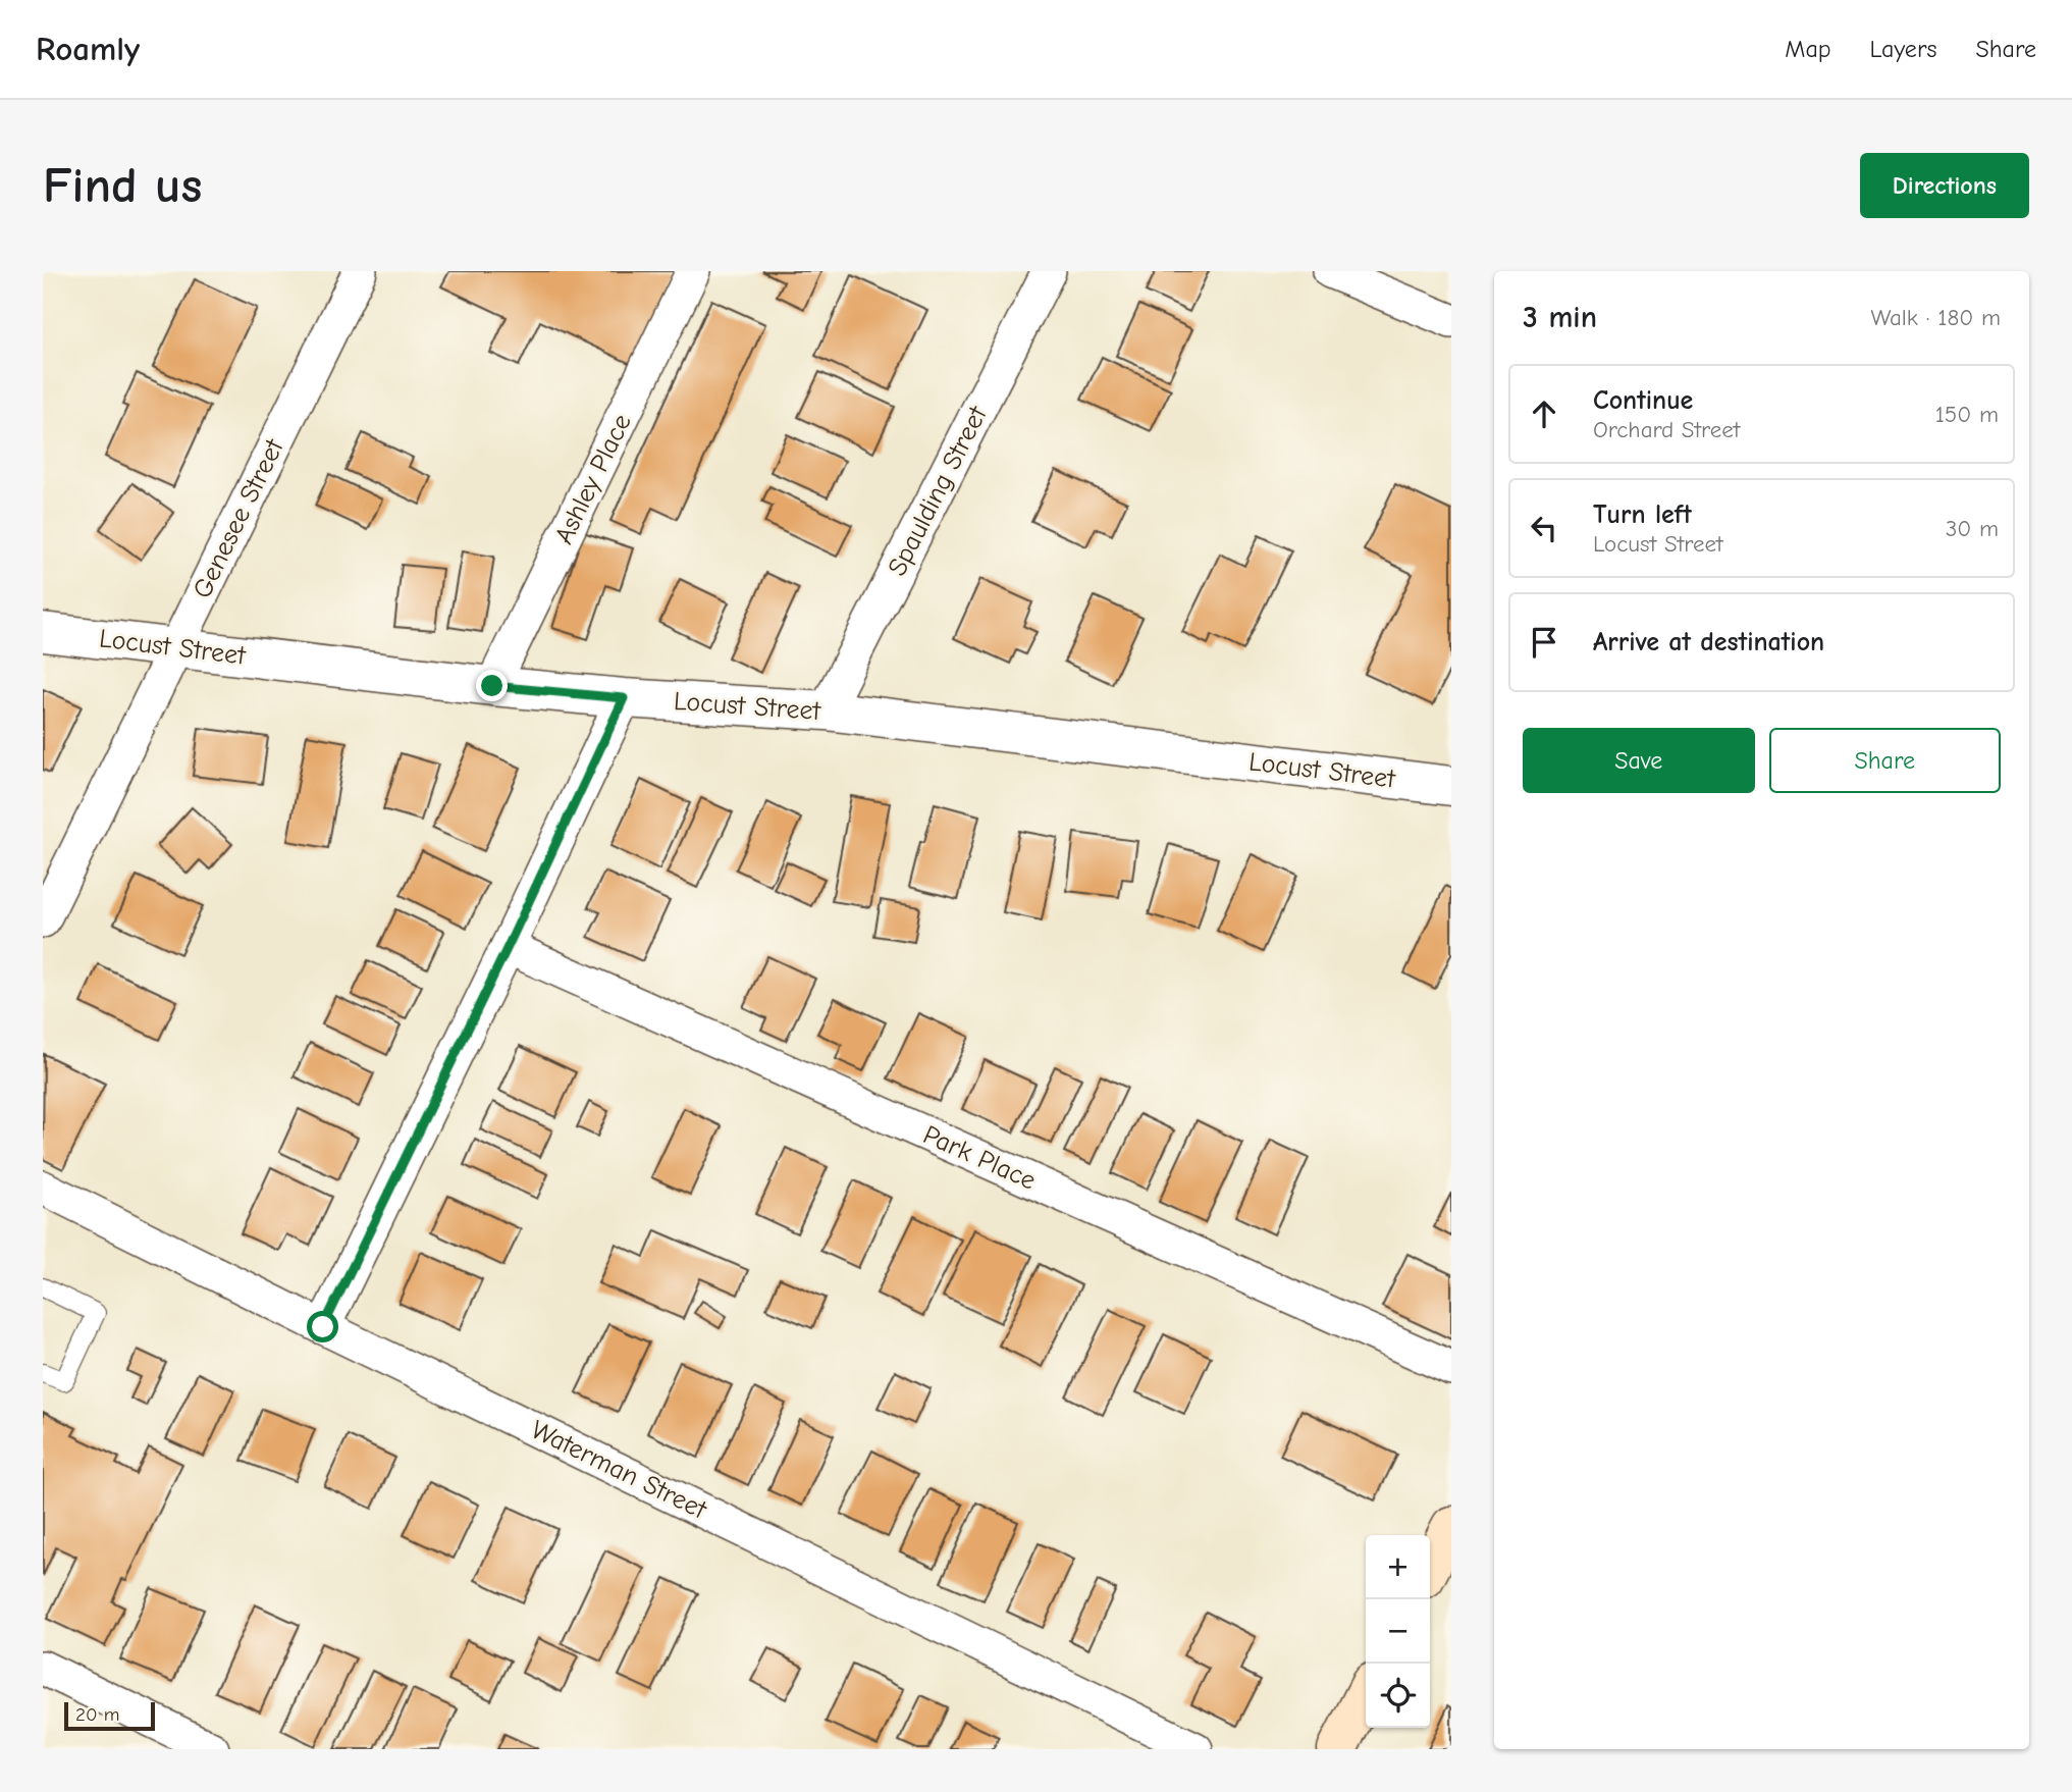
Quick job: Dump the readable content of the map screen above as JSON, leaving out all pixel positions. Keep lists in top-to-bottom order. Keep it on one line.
{"streets":{"street":["Ashley Place","Spaulding Street","Genesee Street","Locust Street","Park Place","Waterman Street"]},"crossings":[["Ashley Place","Locust Street"],["Spaulding Street","Locust Street"],["Genesee Street","Locust Street"]],"scale_bar":"20 m","page":{"header":"Roamly","nav":["Map","Layers","Share"],"buttons":["Directions",["Save","Share"]],"title":"Find us","heading":["3 min","Walk · 180 m"],"list":[["Continue","Orchard Street","150 m"],["Turn left","Locust Street","30 m"],"Arrive at destination"],"map_buttons":["+","−"],"scale":"20 m"}}
